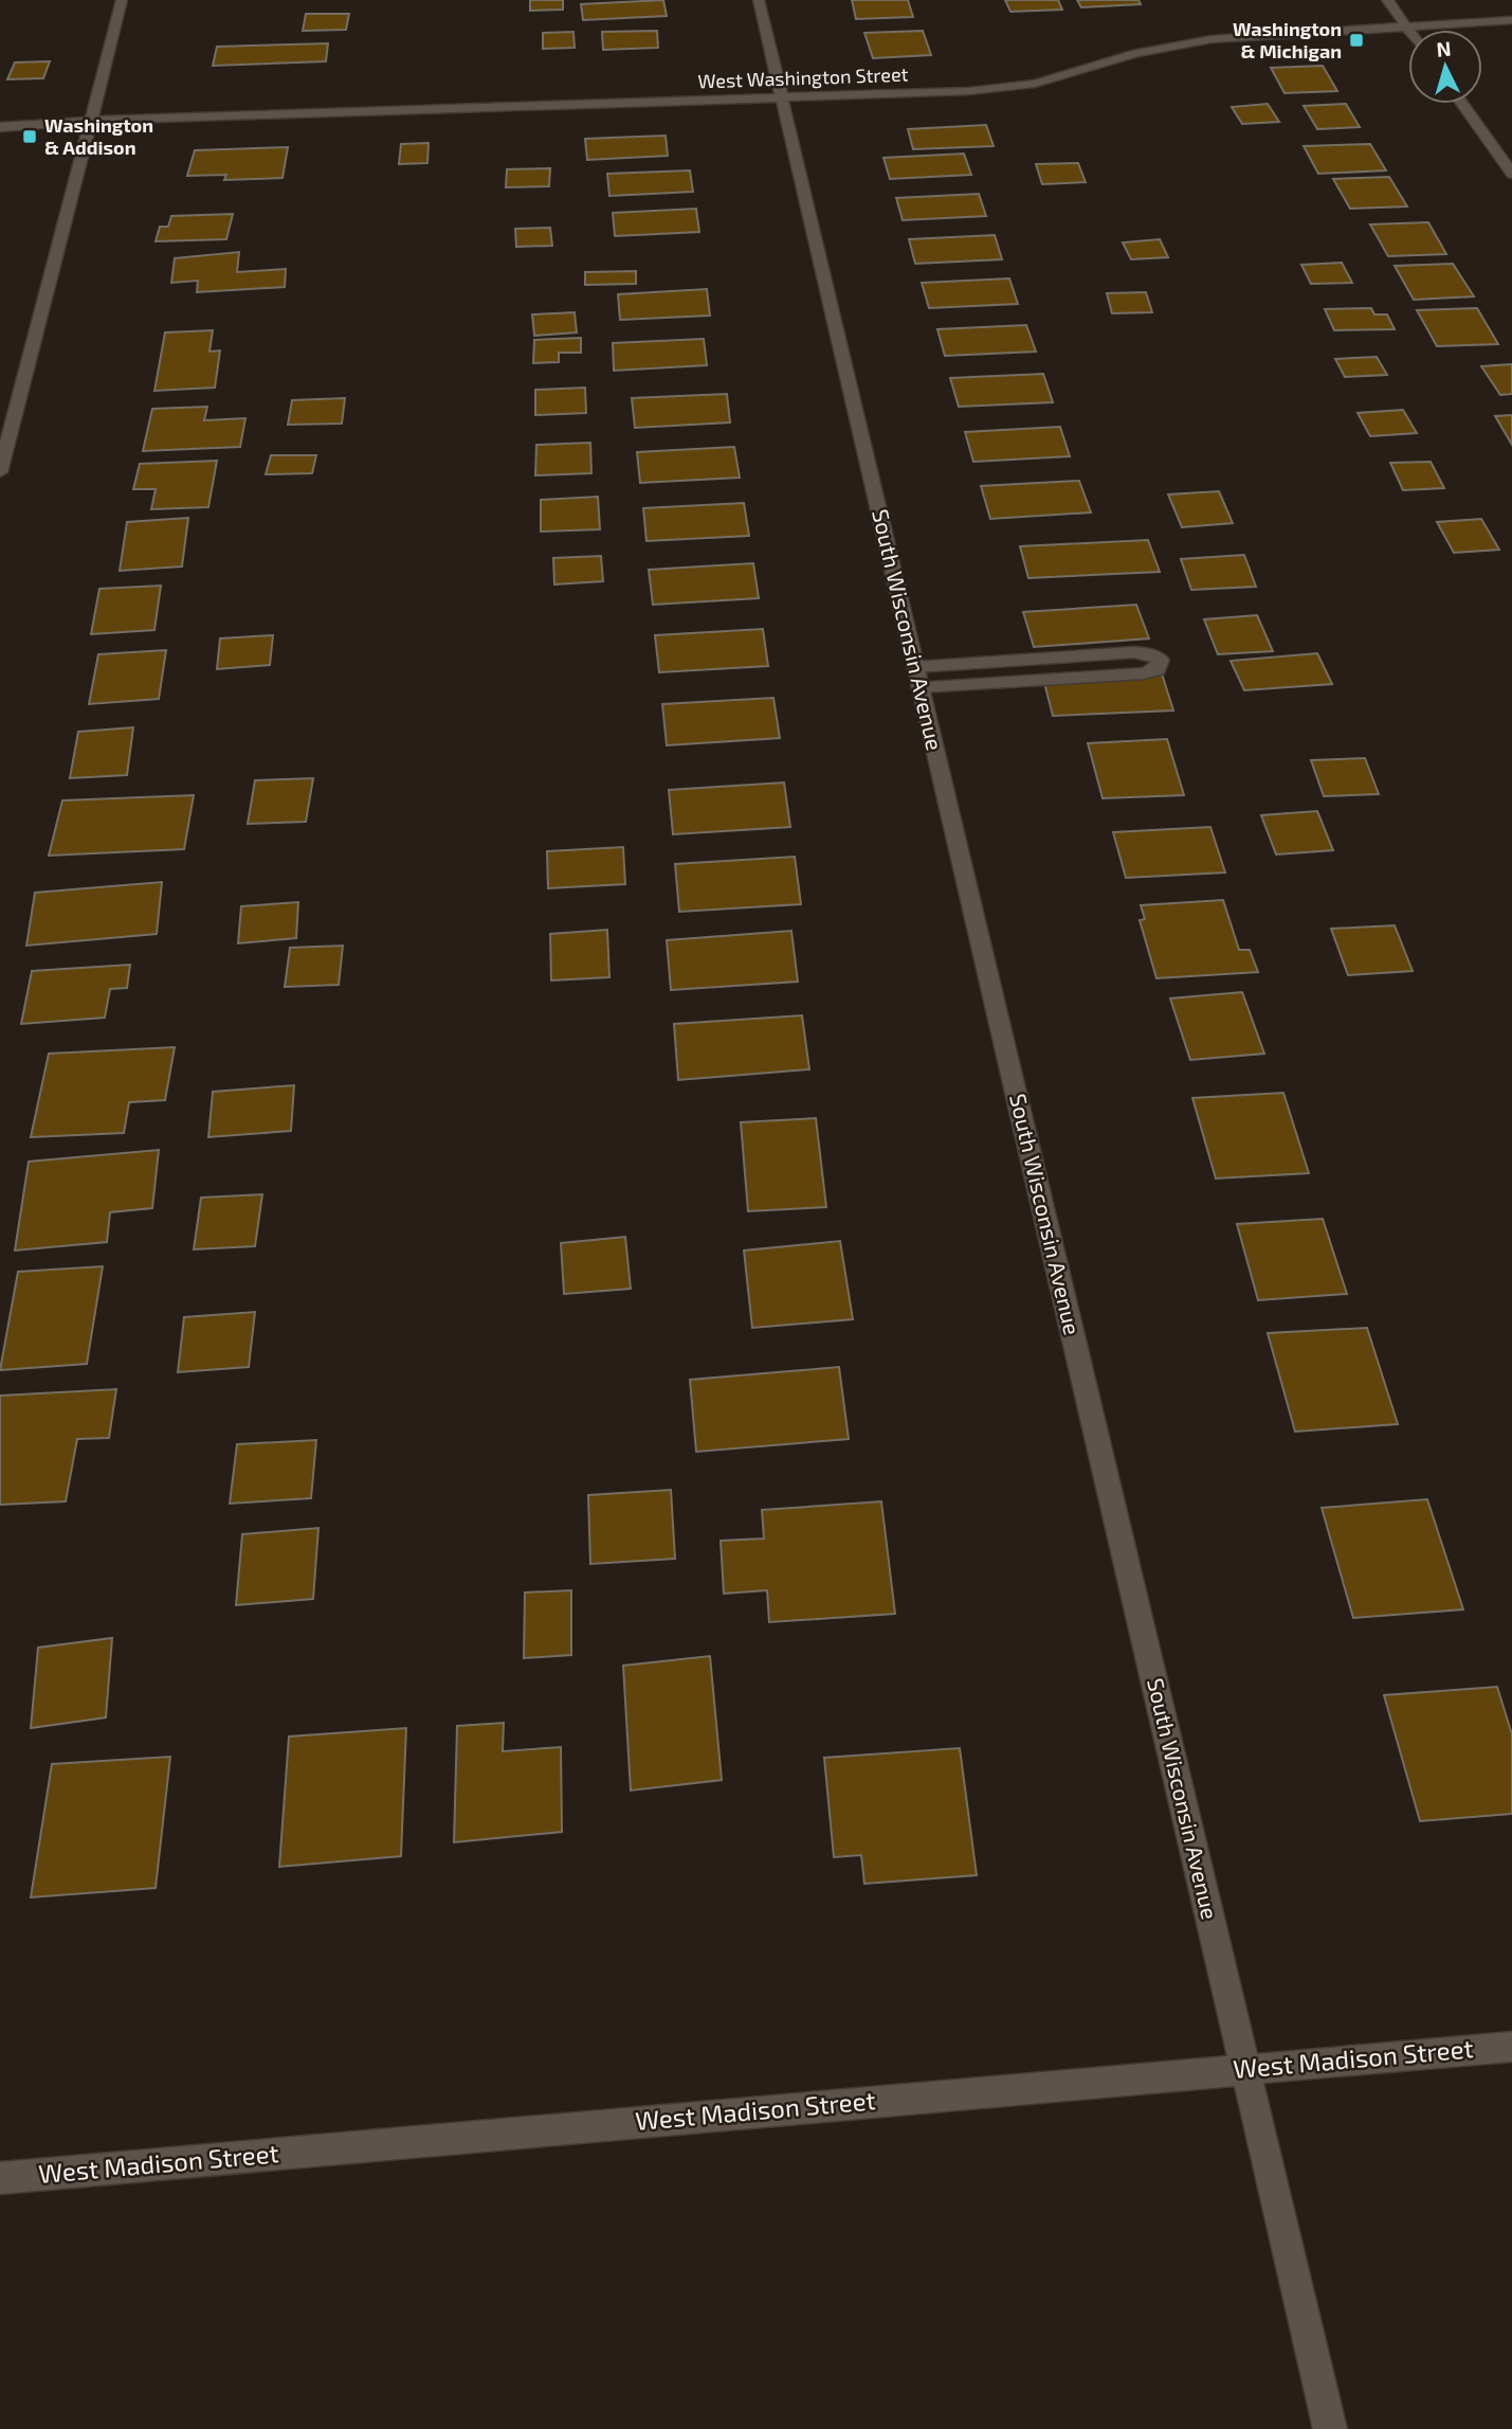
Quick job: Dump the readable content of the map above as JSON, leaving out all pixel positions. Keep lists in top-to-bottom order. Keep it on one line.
{"streets":{"street":["West Washington Street","South Wisconsin Avenue","West Madison Street"]},"crossings":[["West Washington Street","South Wisconsin Avenue"],["South Wisconsin Avenue","West Madison Street"]],"places":{"transit":["Washington & Michigan","Washington & Addison"]},"north":"top"}
